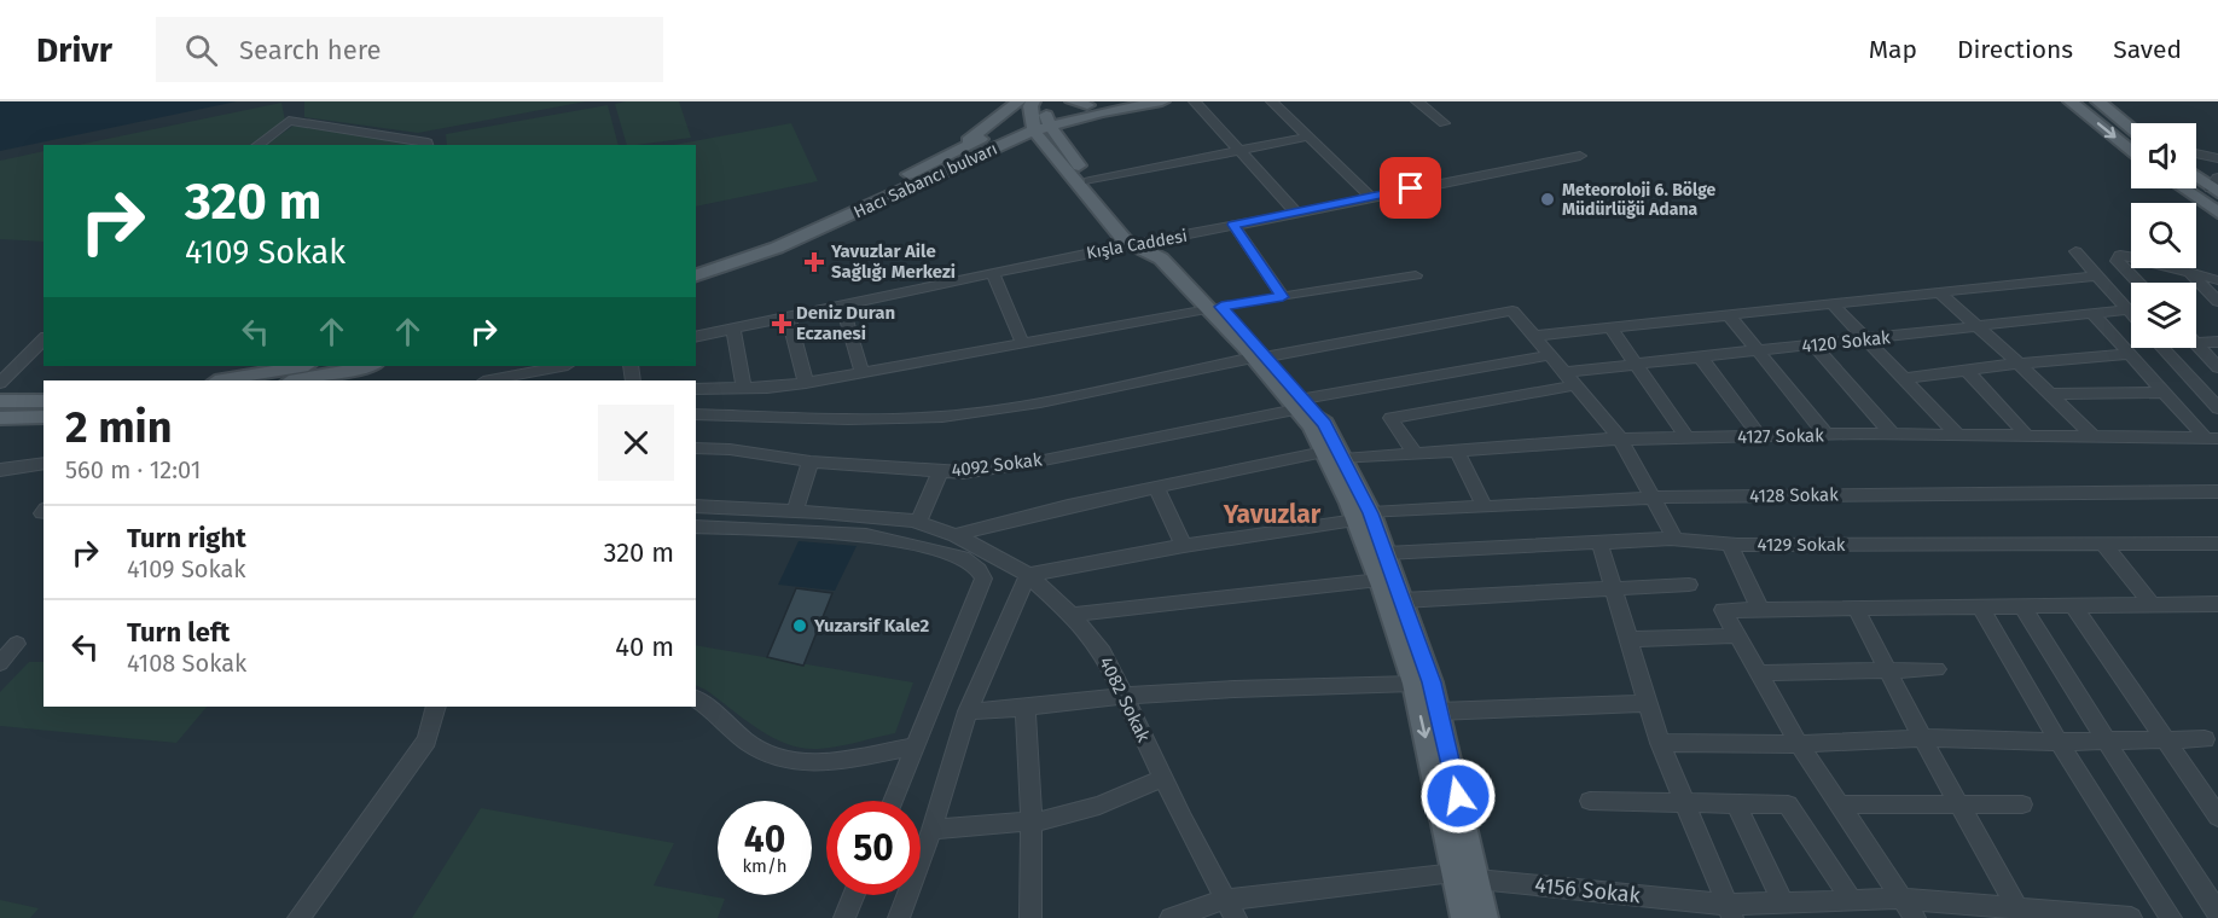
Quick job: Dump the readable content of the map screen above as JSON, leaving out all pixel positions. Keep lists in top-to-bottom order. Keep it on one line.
{"streets":{"main road":["Hacı Sabancı bulvarı"],"street":["Kışla Caddesi","4120 Sokak","4127 Sokak","4092 Sokak","4128 Sokak","4129 Sokak","4082 Sokak","4156 Sokak"]},"crossings":[["4128 Sokak","4082 Sokak"]],"districts":["Yavuzlar"],"places":{"other":["Meteoroloji 6. Bölge Müdürlüğü Adana","Yuzarsif Kale2"],"health":["Yavuzlar Aile Sağlığı Merkezi","Deniz Duran Eczanesi"]},"page":{"header":"Drivr","search":"Search here","nav":["Map","Directions","Saved"],"turn":["320 m","4109 Sokak"],"heading":["2 min","560 m · 12:01"],"list":[{"name":"Turn right","note":"4109 Sokak","value":"320 m"},{"name":"Turn left","note":"4108 Sokak","value":"40 m"}],"speed":"40 km/h","limit":"50"}}
